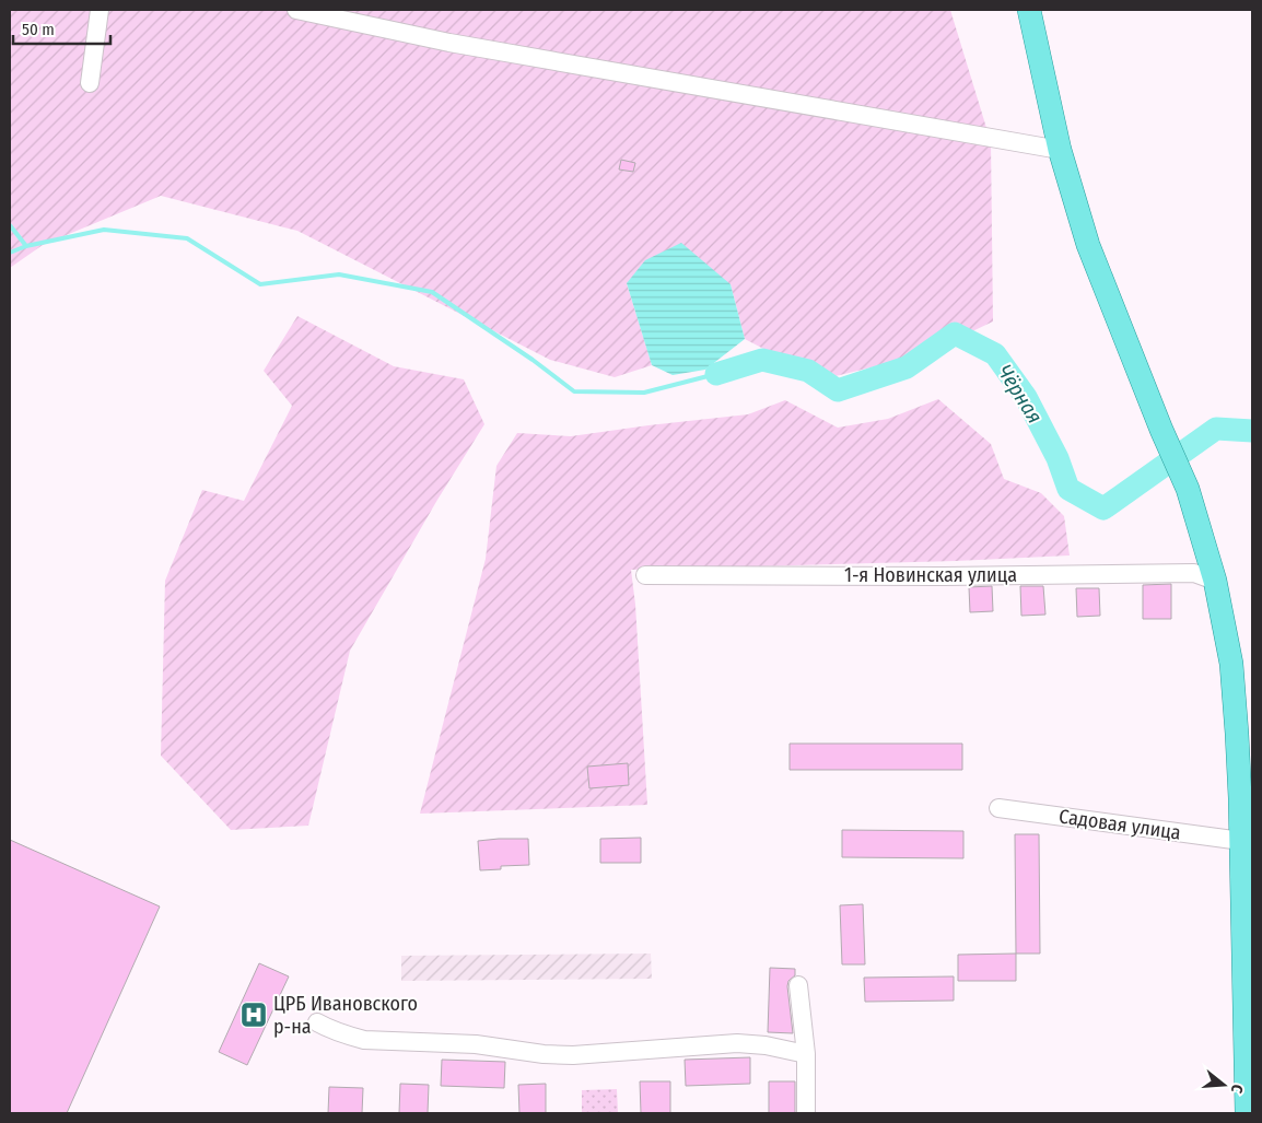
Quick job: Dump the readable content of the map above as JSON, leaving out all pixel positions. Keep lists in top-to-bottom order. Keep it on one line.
{"streets":{"street":["1-я Новинская улица","Садовая улица"]},"water":["Чёрная"],"places":{"hospital":["ЦРБ Ивановского р-на"]},"scale_bar":"50 m","north":"right"}
